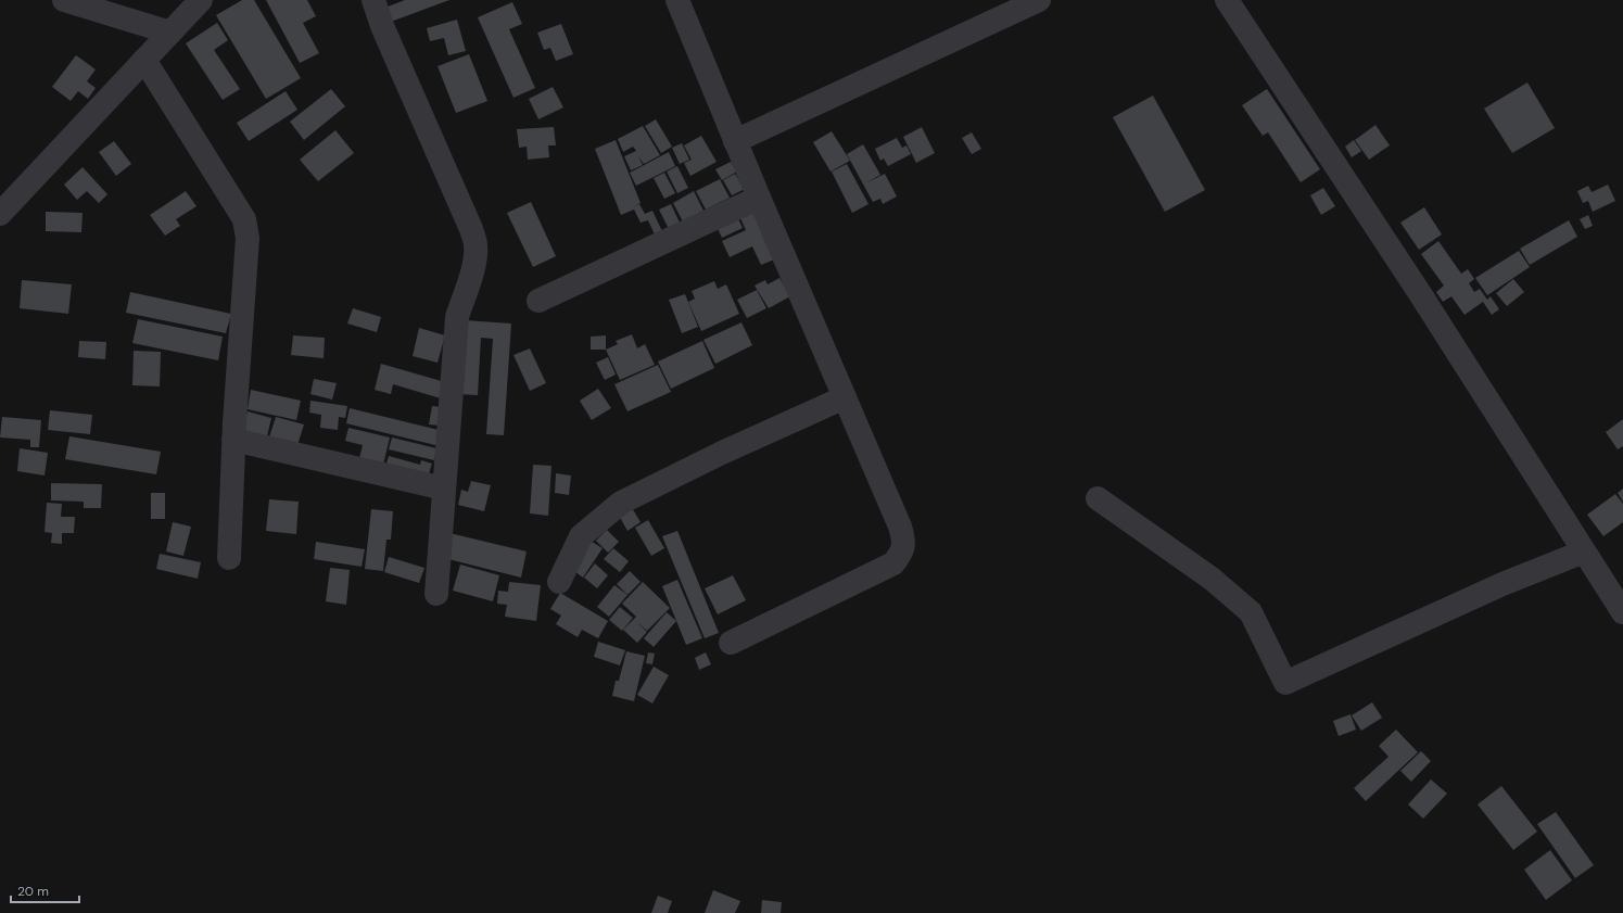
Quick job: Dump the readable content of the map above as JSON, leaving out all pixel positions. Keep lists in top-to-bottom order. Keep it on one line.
{"scale_bar":"20 m"}
